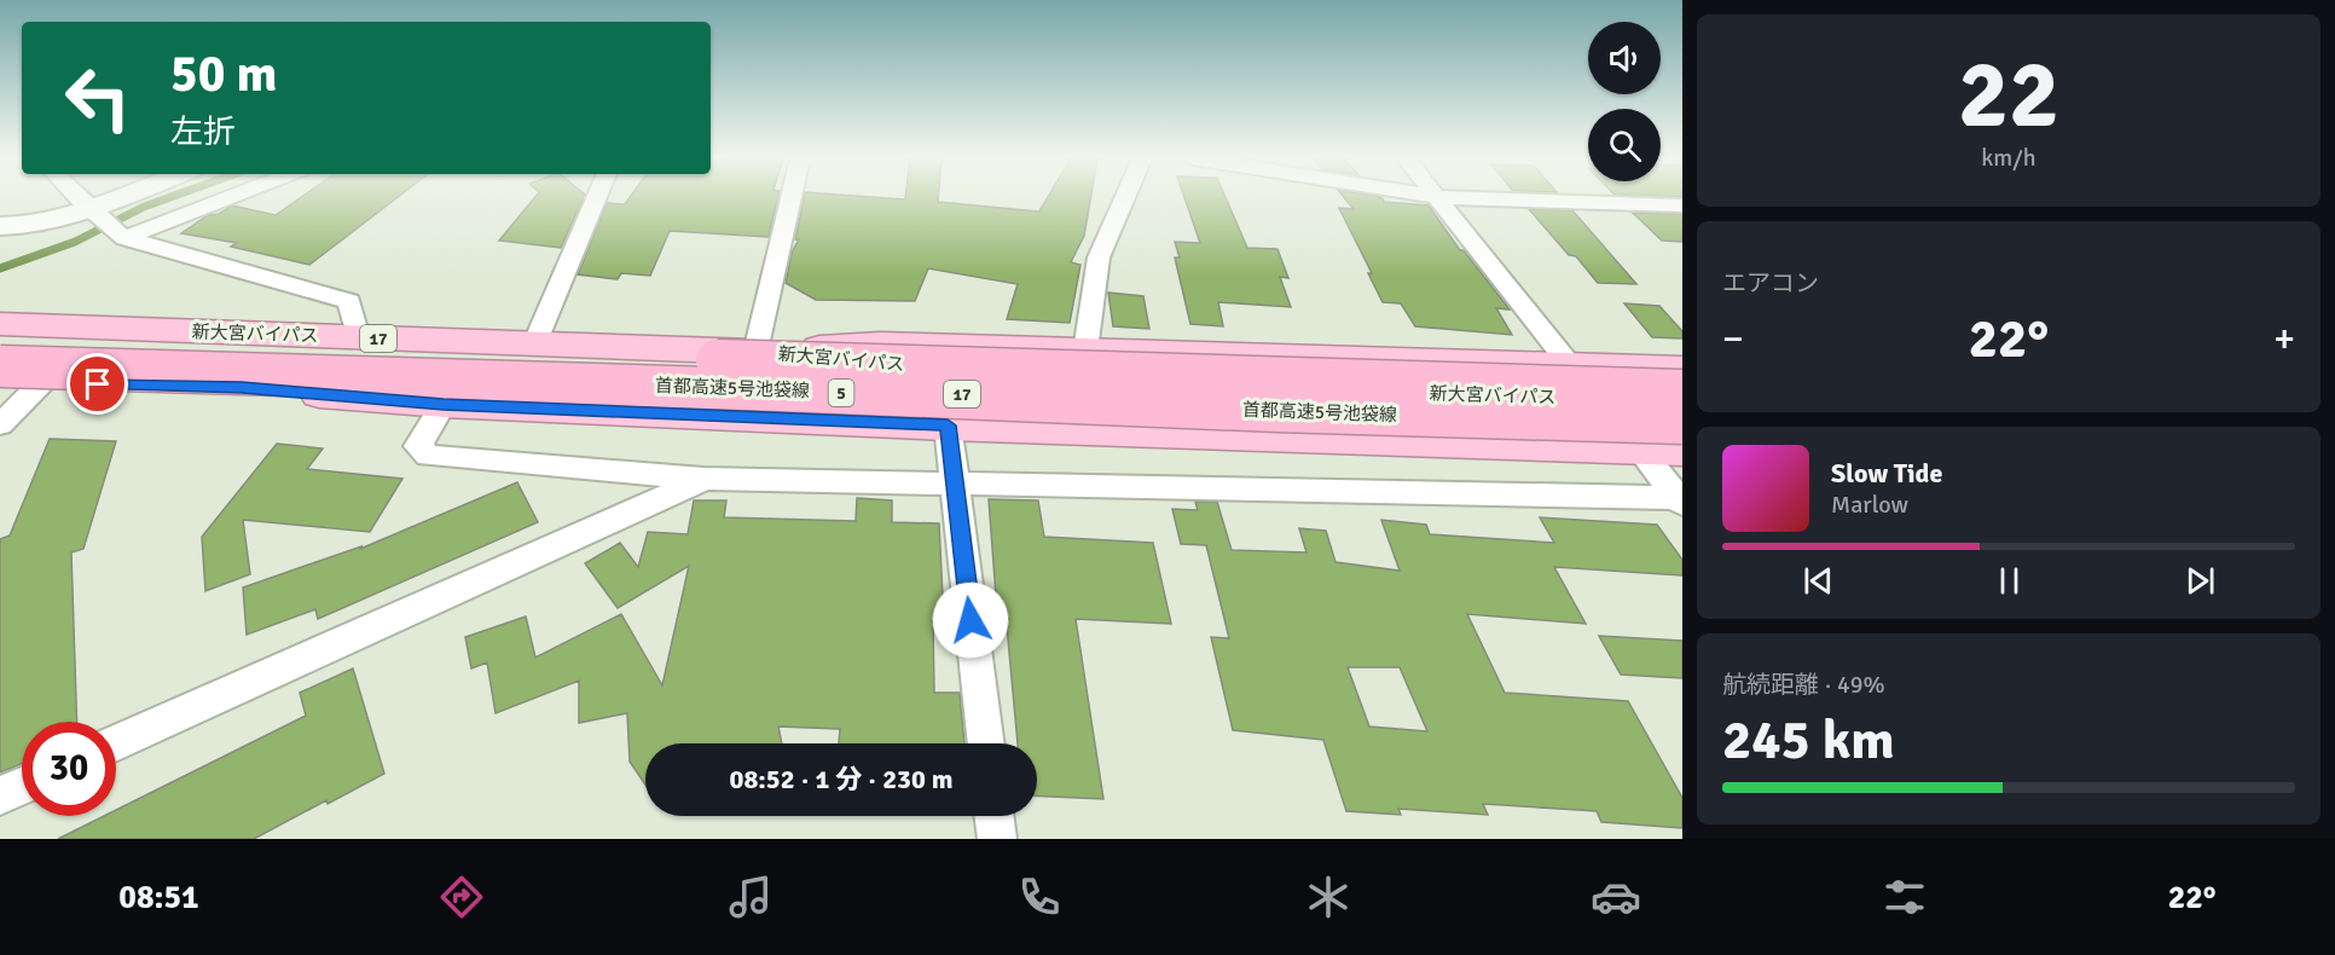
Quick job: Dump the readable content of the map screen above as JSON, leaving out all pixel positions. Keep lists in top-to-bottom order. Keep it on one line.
{"streets":{"highway":["新大宮バイパス","17","首都高速5号池袋線","5"]},"crossings":[["新大宮バイパス","17"]],"page":{"tile":[["22","km/h"],"エアコン",["航続距離 · 49%","245 km"]],"turn":["50 m","左折"],"heat":["−","22°","+"],"song":["Slow Tide","Marlow"],"limit":"30","trip":"08:52 · 1 分 · 230 m","tabs":["08:51","22°"]}}
